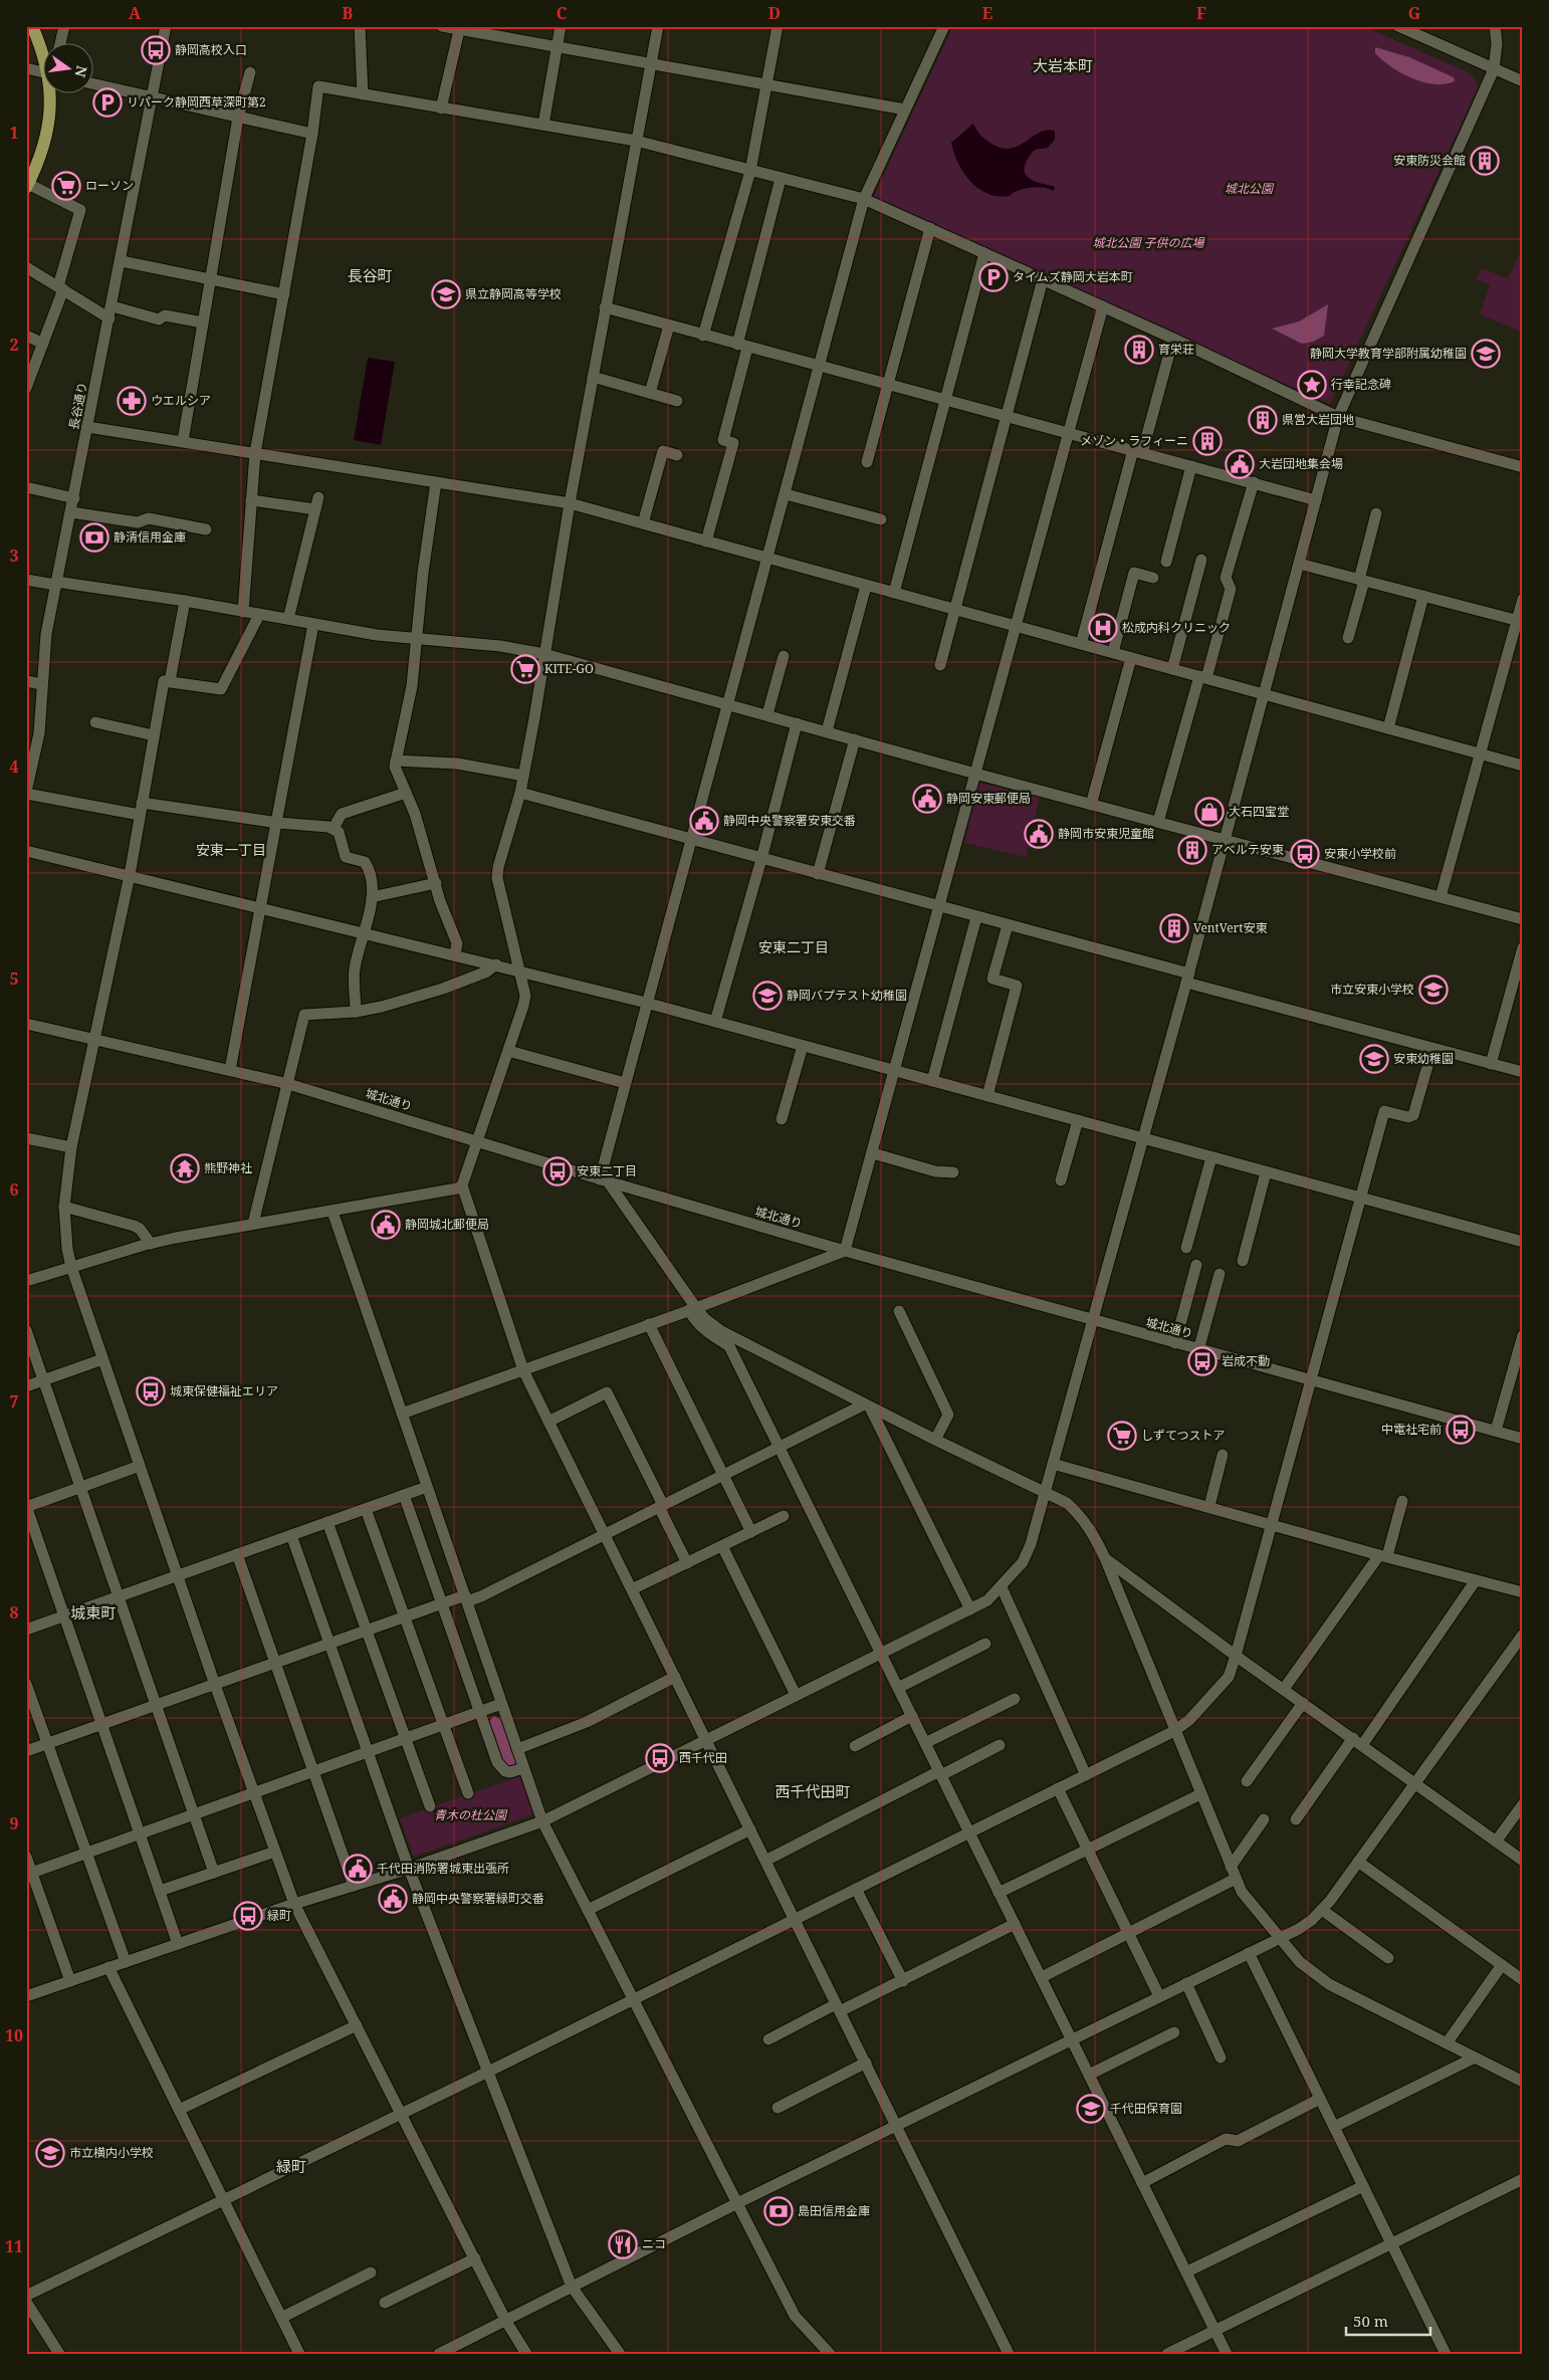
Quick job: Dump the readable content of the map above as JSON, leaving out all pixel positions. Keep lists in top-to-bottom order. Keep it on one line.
{"streets":{"street":["長谷通り","城北通り"]},"districts":["大岩本町","長谷町","安東一丁目","安東二丁目","城東町","西千代田町","緑町"],"parks":["城北公園","城北公園 子供の広場","青木の杜公園"],"places":{"bus stop":["静岡高校入口","安東小学校前","安東二丁目","岩成不動","城東保健福祉エリア","中電社宅前","西千代田","緑町"],"parking":["リパーク静岡西草深町第2","タイムズ静岡大岩本町"],"building":["安東防災会館","育栄荘","県営大岩団地","メゾン・ラフィーニ","アベルテ安東","VentVert安東"],"supermarket":["ローソン","KITE-GO","しずてつストア"],"school or university":["県立静岡高等学校","静岡大学教育学部附属幼稚園","市立安東小学校","静岡バプテスト幼稚園","安東幼稚園","千代田保育園","市立横内小学校"],"place":["行幸記念碑"],"pharmacy":["ウエルシア"],"public building":["大岩団地集会場","静岡安東郵便局","静岡中央警察署安東交番","静岡市安東児童館","静岡城北郵便局","千代田消防署城東出張所","静岡中央警察署緑町交番"],"bank":["静清信用金庫","島田信用金庫"],"hospital":["松成内科クリニック"],"shop":["大石四宝堂"],"temple":["熊野神社"],"restaurant":["ニコ"]},"scale_bar":"50 m","north":"right","grid":{"columns":["A","B","C","D","E","F","G"],"rows":["1","2","3","4","5","6","7","8","9","10","11"]}}
